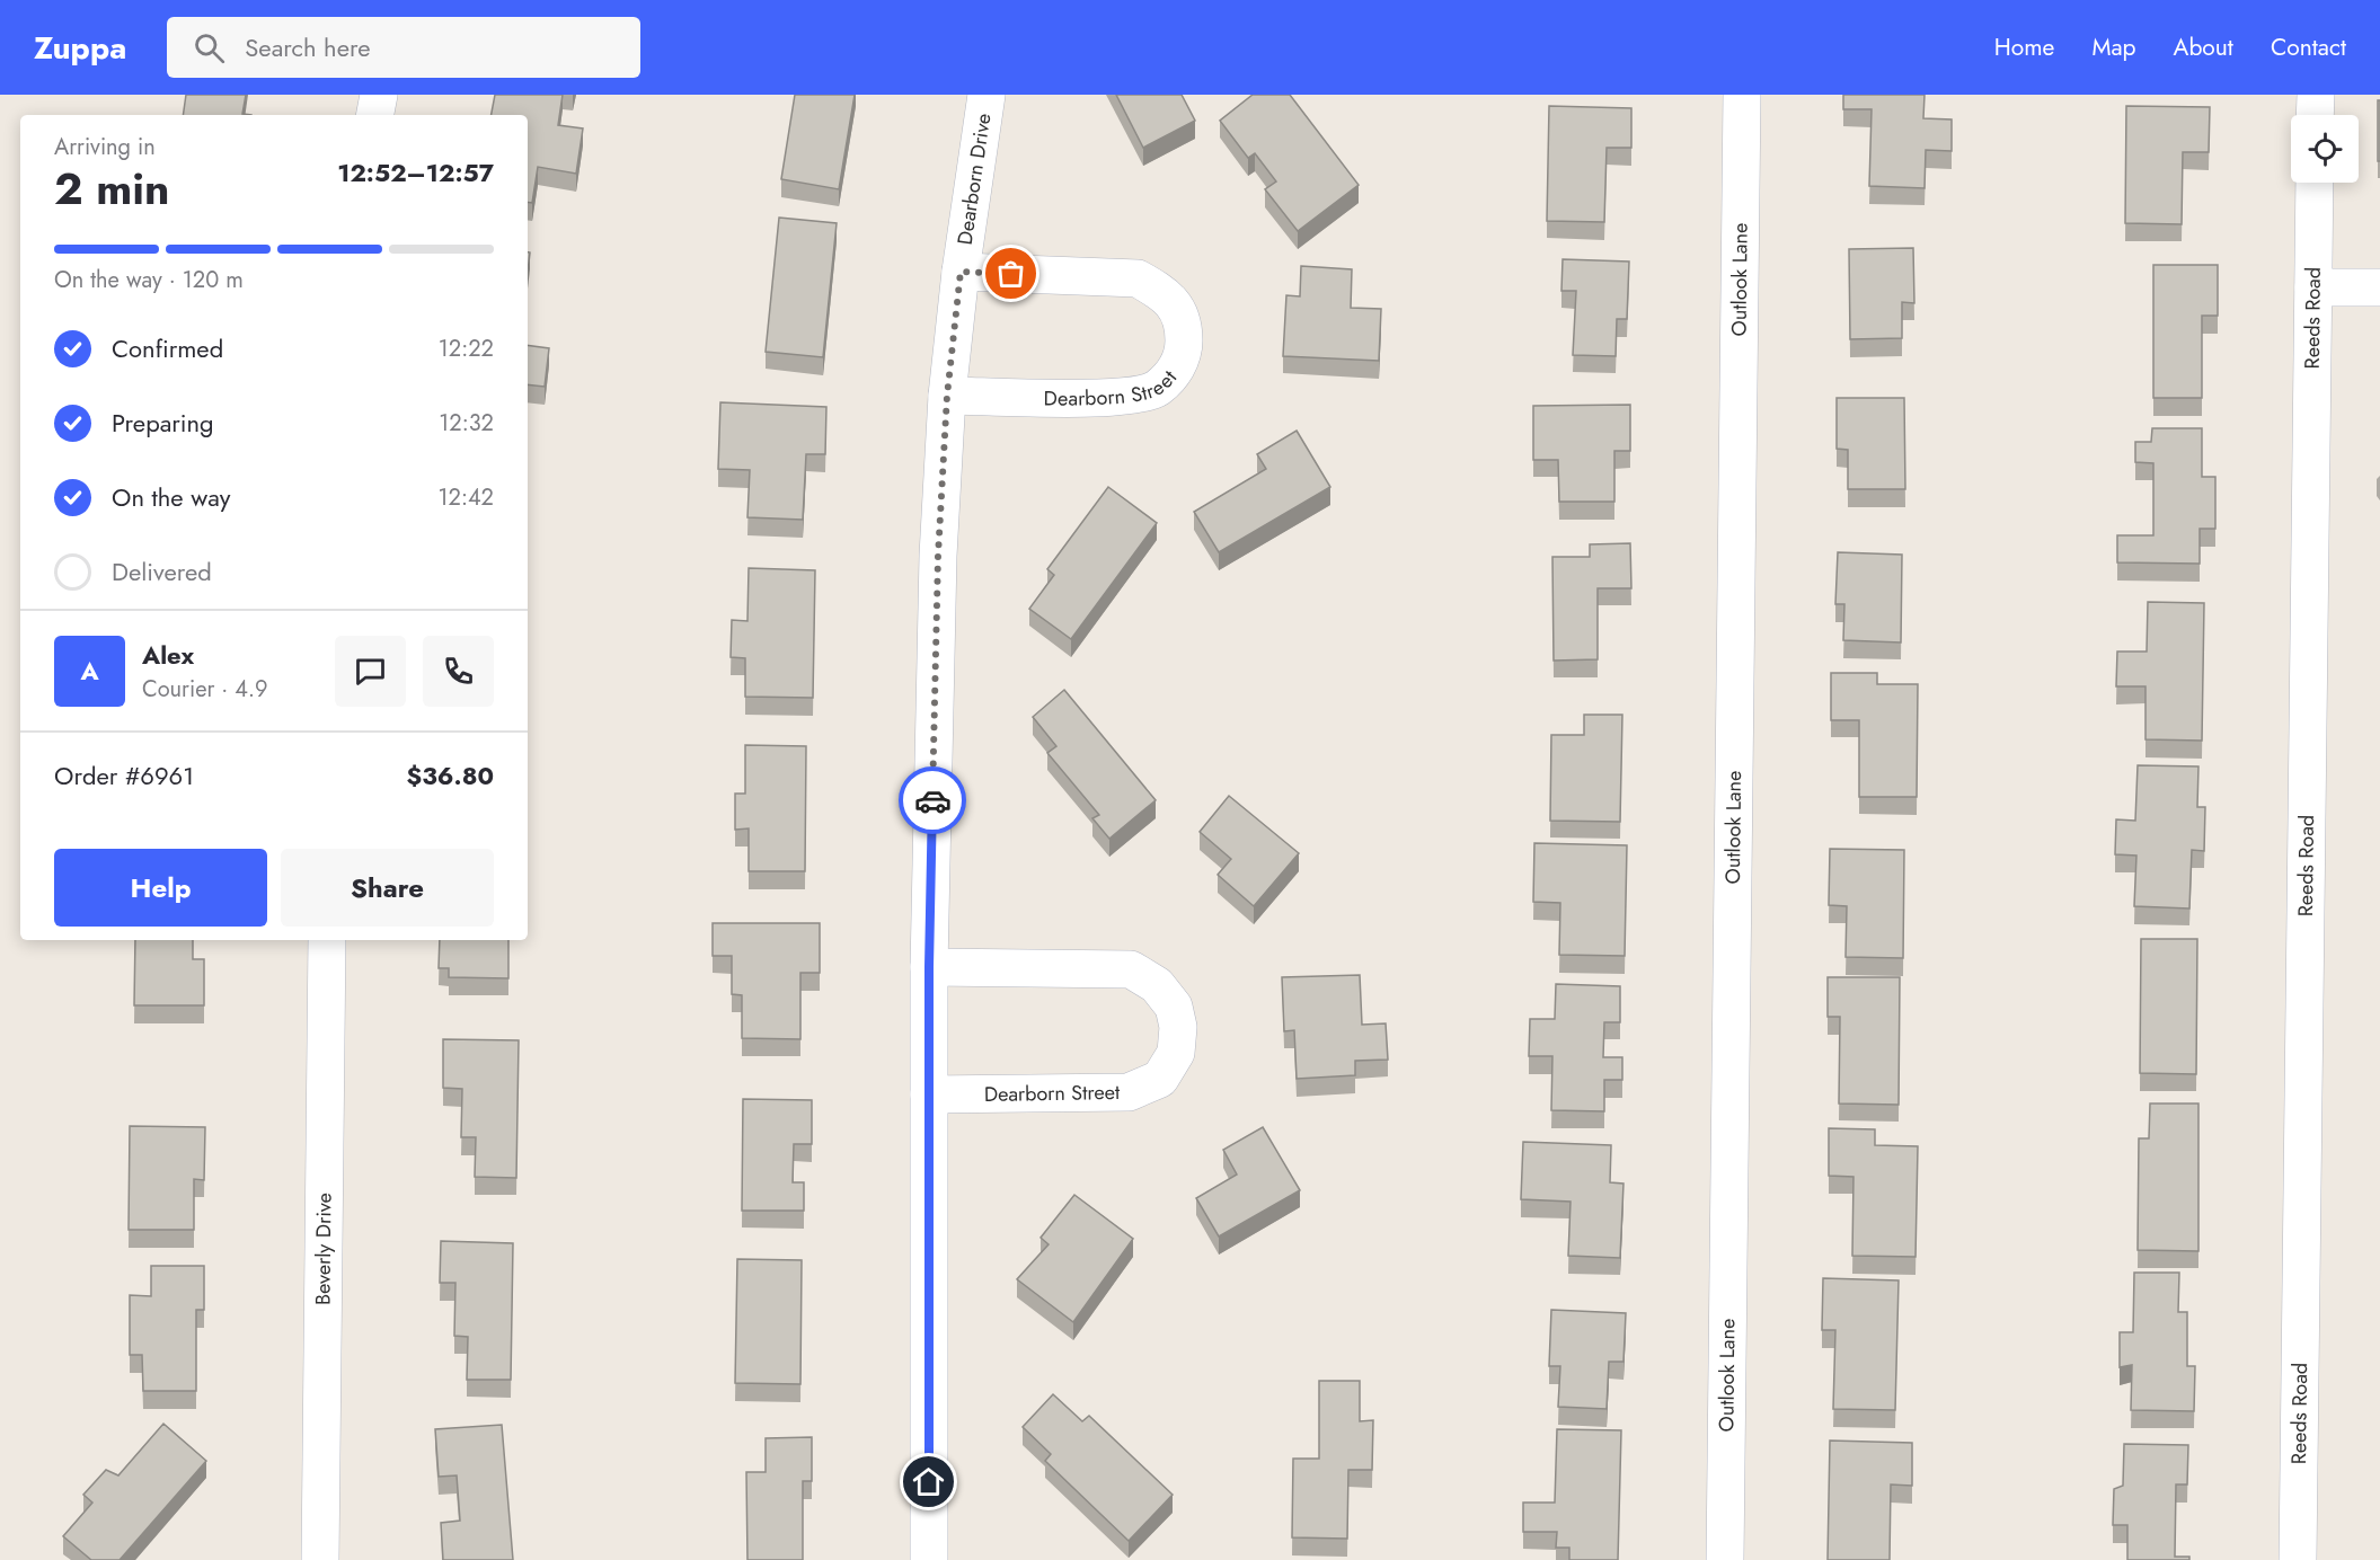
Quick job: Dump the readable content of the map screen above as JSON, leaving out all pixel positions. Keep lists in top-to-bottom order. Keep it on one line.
{"streets":{"street":["Dearborn Drive","Outlook Lane","Reeds Road","Dearborn Street","Beverly Drive"]},"crossings":[["Dearborn Drive","Dearborn Street"]],"page":{"header":"Zuppa","search":"Search here","nav":["Home","Map","About","Contact"],"heading":["2 min","Arriving in","12:52–12:57"],"panel":["Alex","Courier · 4.9","Order #6961","$36.80"],"bar":"On the way · 120 m","list":[["Confirmed","12:22"],["Preparing","12:32"],["On the way","12:42"],"Delivered"],"round":"A","buttons":["Help","Share"]}}
